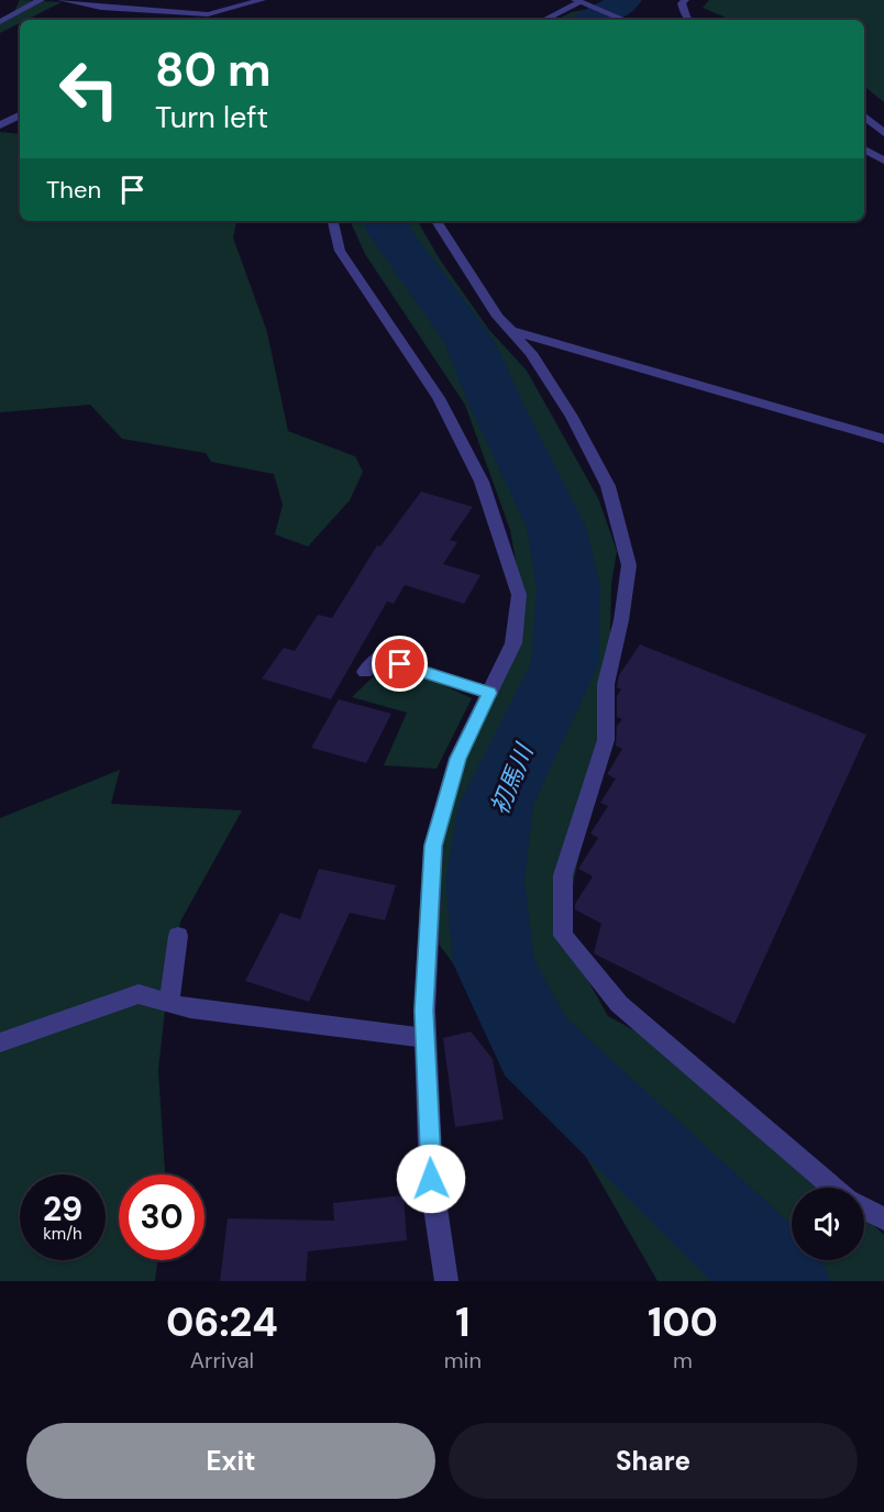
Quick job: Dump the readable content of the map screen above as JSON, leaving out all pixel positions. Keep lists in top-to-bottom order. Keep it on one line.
{"water":["初馬川"],"page":{"turn":["80 m","Turn left"],"then":"Then","speed":"29 km/h","limit":"30","eta":["06:24","Arrival","1","min","100","m"],"buttons":["Exit","Share"]}}
